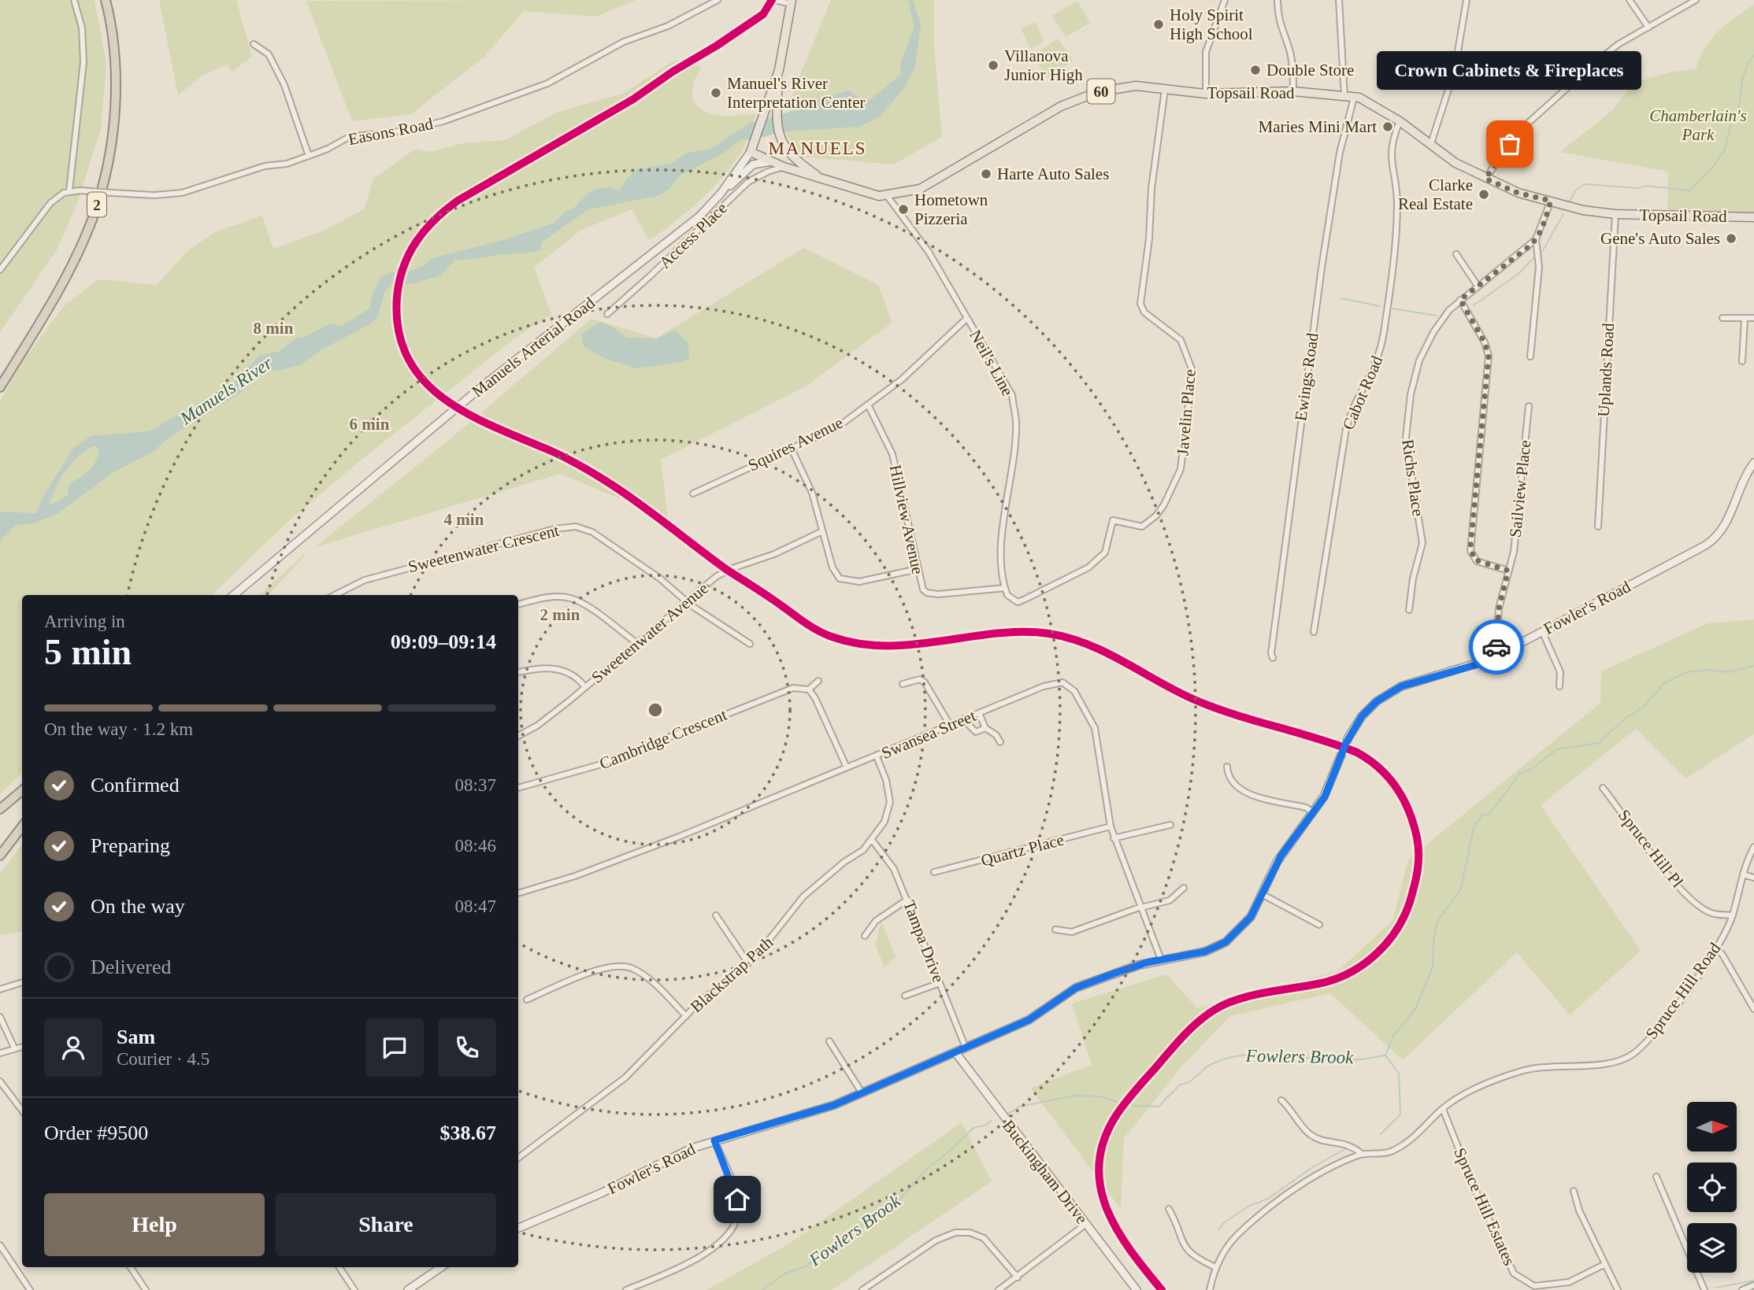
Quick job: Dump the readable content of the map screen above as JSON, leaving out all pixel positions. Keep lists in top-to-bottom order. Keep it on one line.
{"streets":{"highway":["2"],"main road":["60","Topsail Road"],"street":["Easons Road","Access Place","Manuels Arterial Road","Neil's Line","Uplands Road","Ewings Road","Cabot Road","Javelin Place","Squires Avenue","Richs Place","Sailview Place","Hillview Avenue","Sweetenwater Crescent","Fowler's Road","Sweetenwater Avenue","Swansea Street","Cambridge Crescent","Spruce Hill Pl","Quartz Place","Tampa Drive","Blackstrap Path","Spruce Hill Road","Buckingham Drive","Spruce Hill Estates"]},"crossings":[["Topsail Road","Access Place"],["Topsail Road","Manuels Arterial Road"],["Topsail Road","Neil's Line"],["Topsail Road","Uplands Road"],["Topsail Road","Ewings Road"],["Topsail Road","Cabot Road"],["Topsail Road","Javelin Place"],["Neil's Line","Javelin Place"],["Neil's Line","Squires Avenue"],["Neil's Line","Hillview Avenue"],["Javelin Place","Hillview Avenue"],["Squires Avenue","Hillview Avenue"],["Sailview Place","Fowler's Road"],["Sweetenwater Crescent","Sweetenwater Avenue"],["Fowler's Road","Swansea Street"],["Fowler's Road","Tampa Drive"],["Fowler's Road","Buckingham Drive"],["Swansea Street","Quartz Place"],["Swansea Street","Blackstrap Path"],["Spruce Hill Pl","Spruce Hill Road"],["Tampa Drive","Blackstrap Path"],["Spruce Hill Road","Spruce Hill Estates"]],"districts":["MANUELS"],"water":["Manuels River","Fowlers Brook"],"parks":["Chamberlain's Park"],"places":["Holy Spirit High School","Villanova Junior High","Double Store","Manuel's River Interpretation Center","Maries Mini Mart","Crown Cabinets & Fireplaces","Harte Auto Sales","Clarke Real Estate","Hometown Pizzeria","Gene's Auto Sales"],"north":"right","page":{"bubble":"Crown Cabinets & Fireplaces","heading":["5 min","Arriving in","09:09–09:14"],"panel":["Sam","Courier · 4.5","Order #9500","$38.67"],"bar":"On the way · 1.2 km","list":[["Confirmed","08:37"],["Preparing","08:46"],["On the way","08:47"],"Delivered"],"buttons":["Help","Share"]},"rings":["8 min","6 min","4 min","2 min"]}
